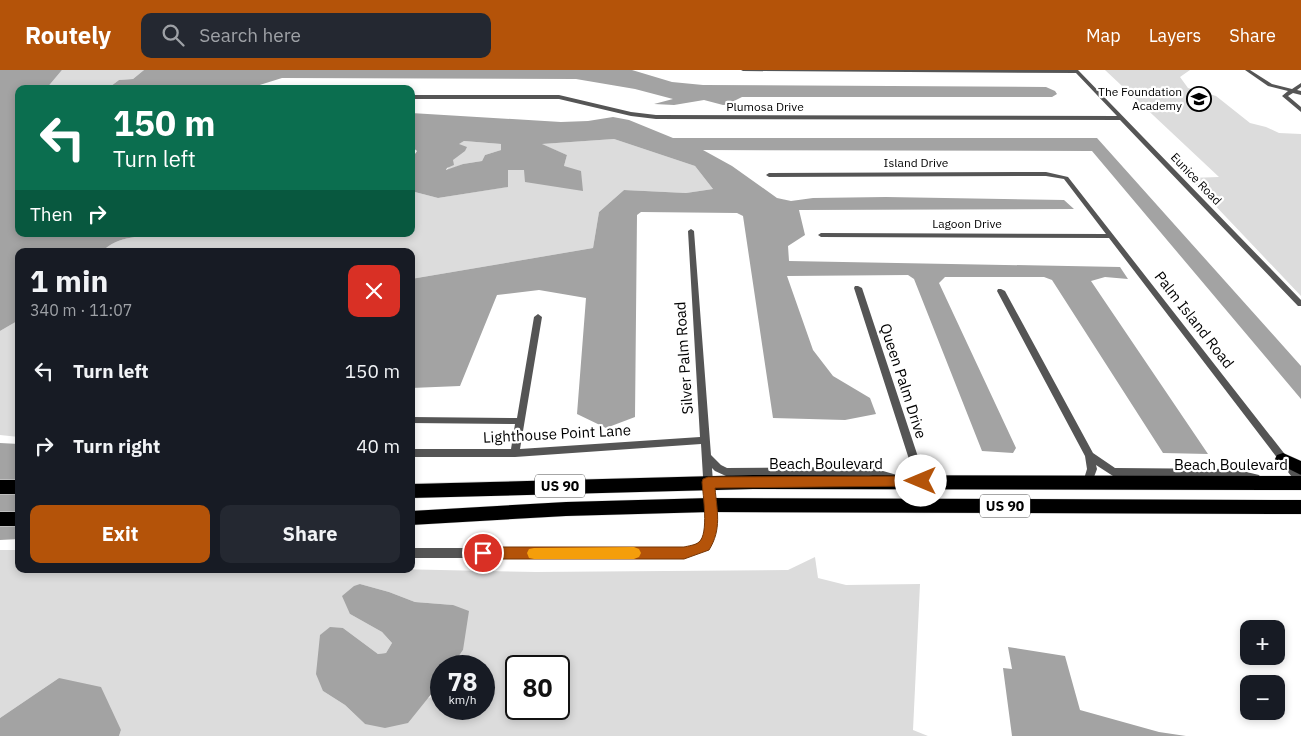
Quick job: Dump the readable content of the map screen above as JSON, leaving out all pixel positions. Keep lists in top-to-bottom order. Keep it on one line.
{"streets":{"highway":["Beach Boulevard","US 90"],"street":["Plumosa Drive","Island Drive","Eunice Road","Lagoon Drive","Palm Island Road","Silver Palm Road","Queen Palm Drive","Lighthouse Point Lane"]},"crossings":[["Plumosa Drive","Eunice Road"],["Island Drive","Palm Island Road"],["Lagoon Drive","Palm Island Road"],["Palm Island Road","Beach Boulevard"],["Silver Palm Road","Lighthouse Point Lane"],["Silver Palm Road","Beach Boulevard"],["Silver Palm Road","US 90"],["Queen Palm Drive","Beach Boulevard"]],"places":{"school or university":["The Foundation Academy"]},"page":{"header":"Routely","search":"Search here","nav":["Map","Layers","Share"],"turn":["150 m","Turn left"],"then":"Then","heading":["1 min","340 m · 11:07"],"list":[{"name":"Turn left","value":"150 m"},{"name":"Turn right","value":"40 m"}],"buttons":["Exit","Share"],"map_buttons":["+","−"],"speed":"78 km/h","limit":"80"}}
